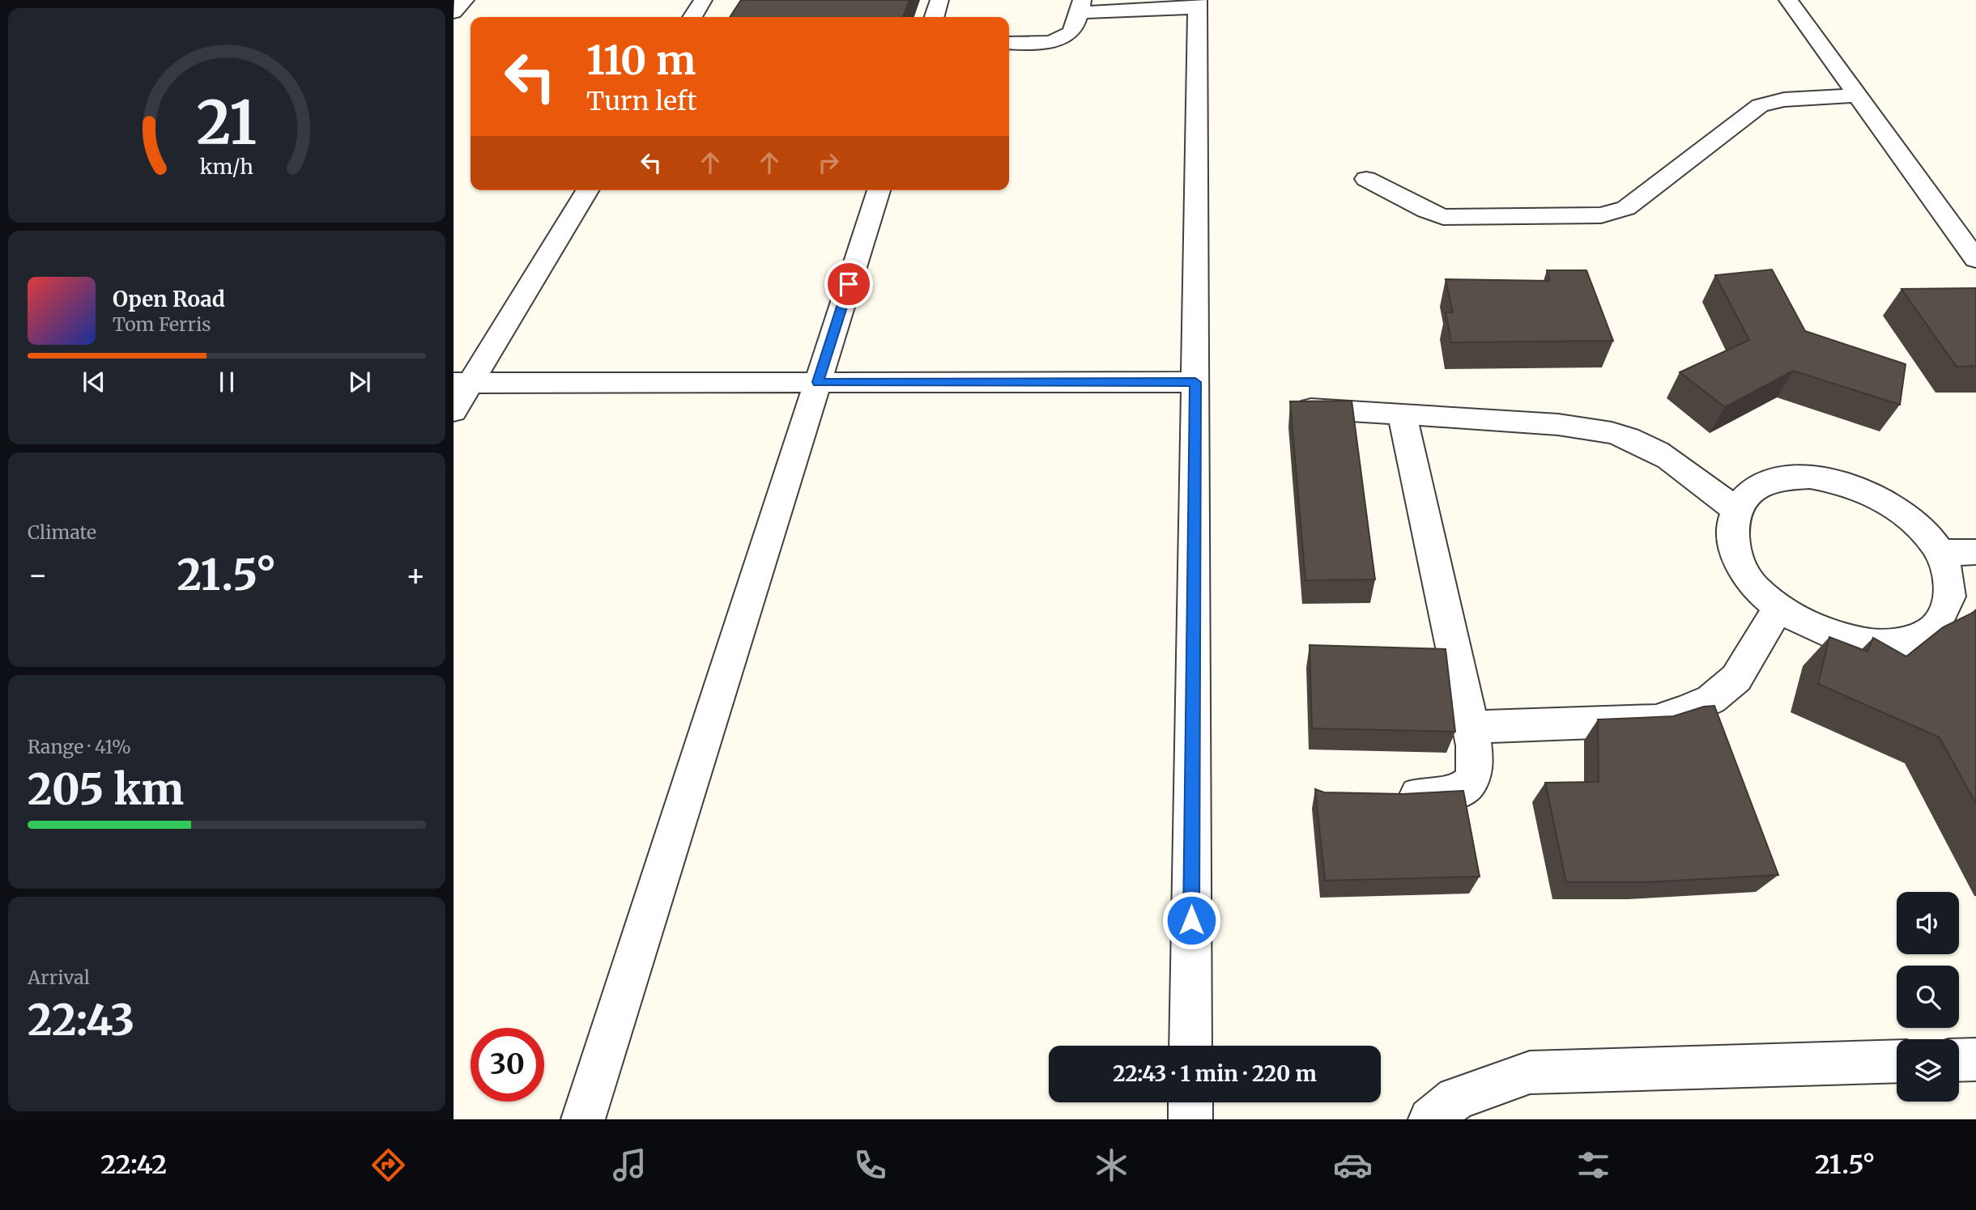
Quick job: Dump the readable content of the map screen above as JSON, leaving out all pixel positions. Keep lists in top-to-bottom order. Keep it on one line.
{"page":{"turn":["110 m","Turn left"],"song":["Open Road","Tom Ferris"],"tile":["Climate",["Range · 41%","205 km"],["Arrival","22:43"]],"heat":["−","21.5°","+"],"limit":"30","trip":"22:43 · 1 min · 220 m","tabs":["22:42","21.5°"],"gauge":["21","km/h"]}}
